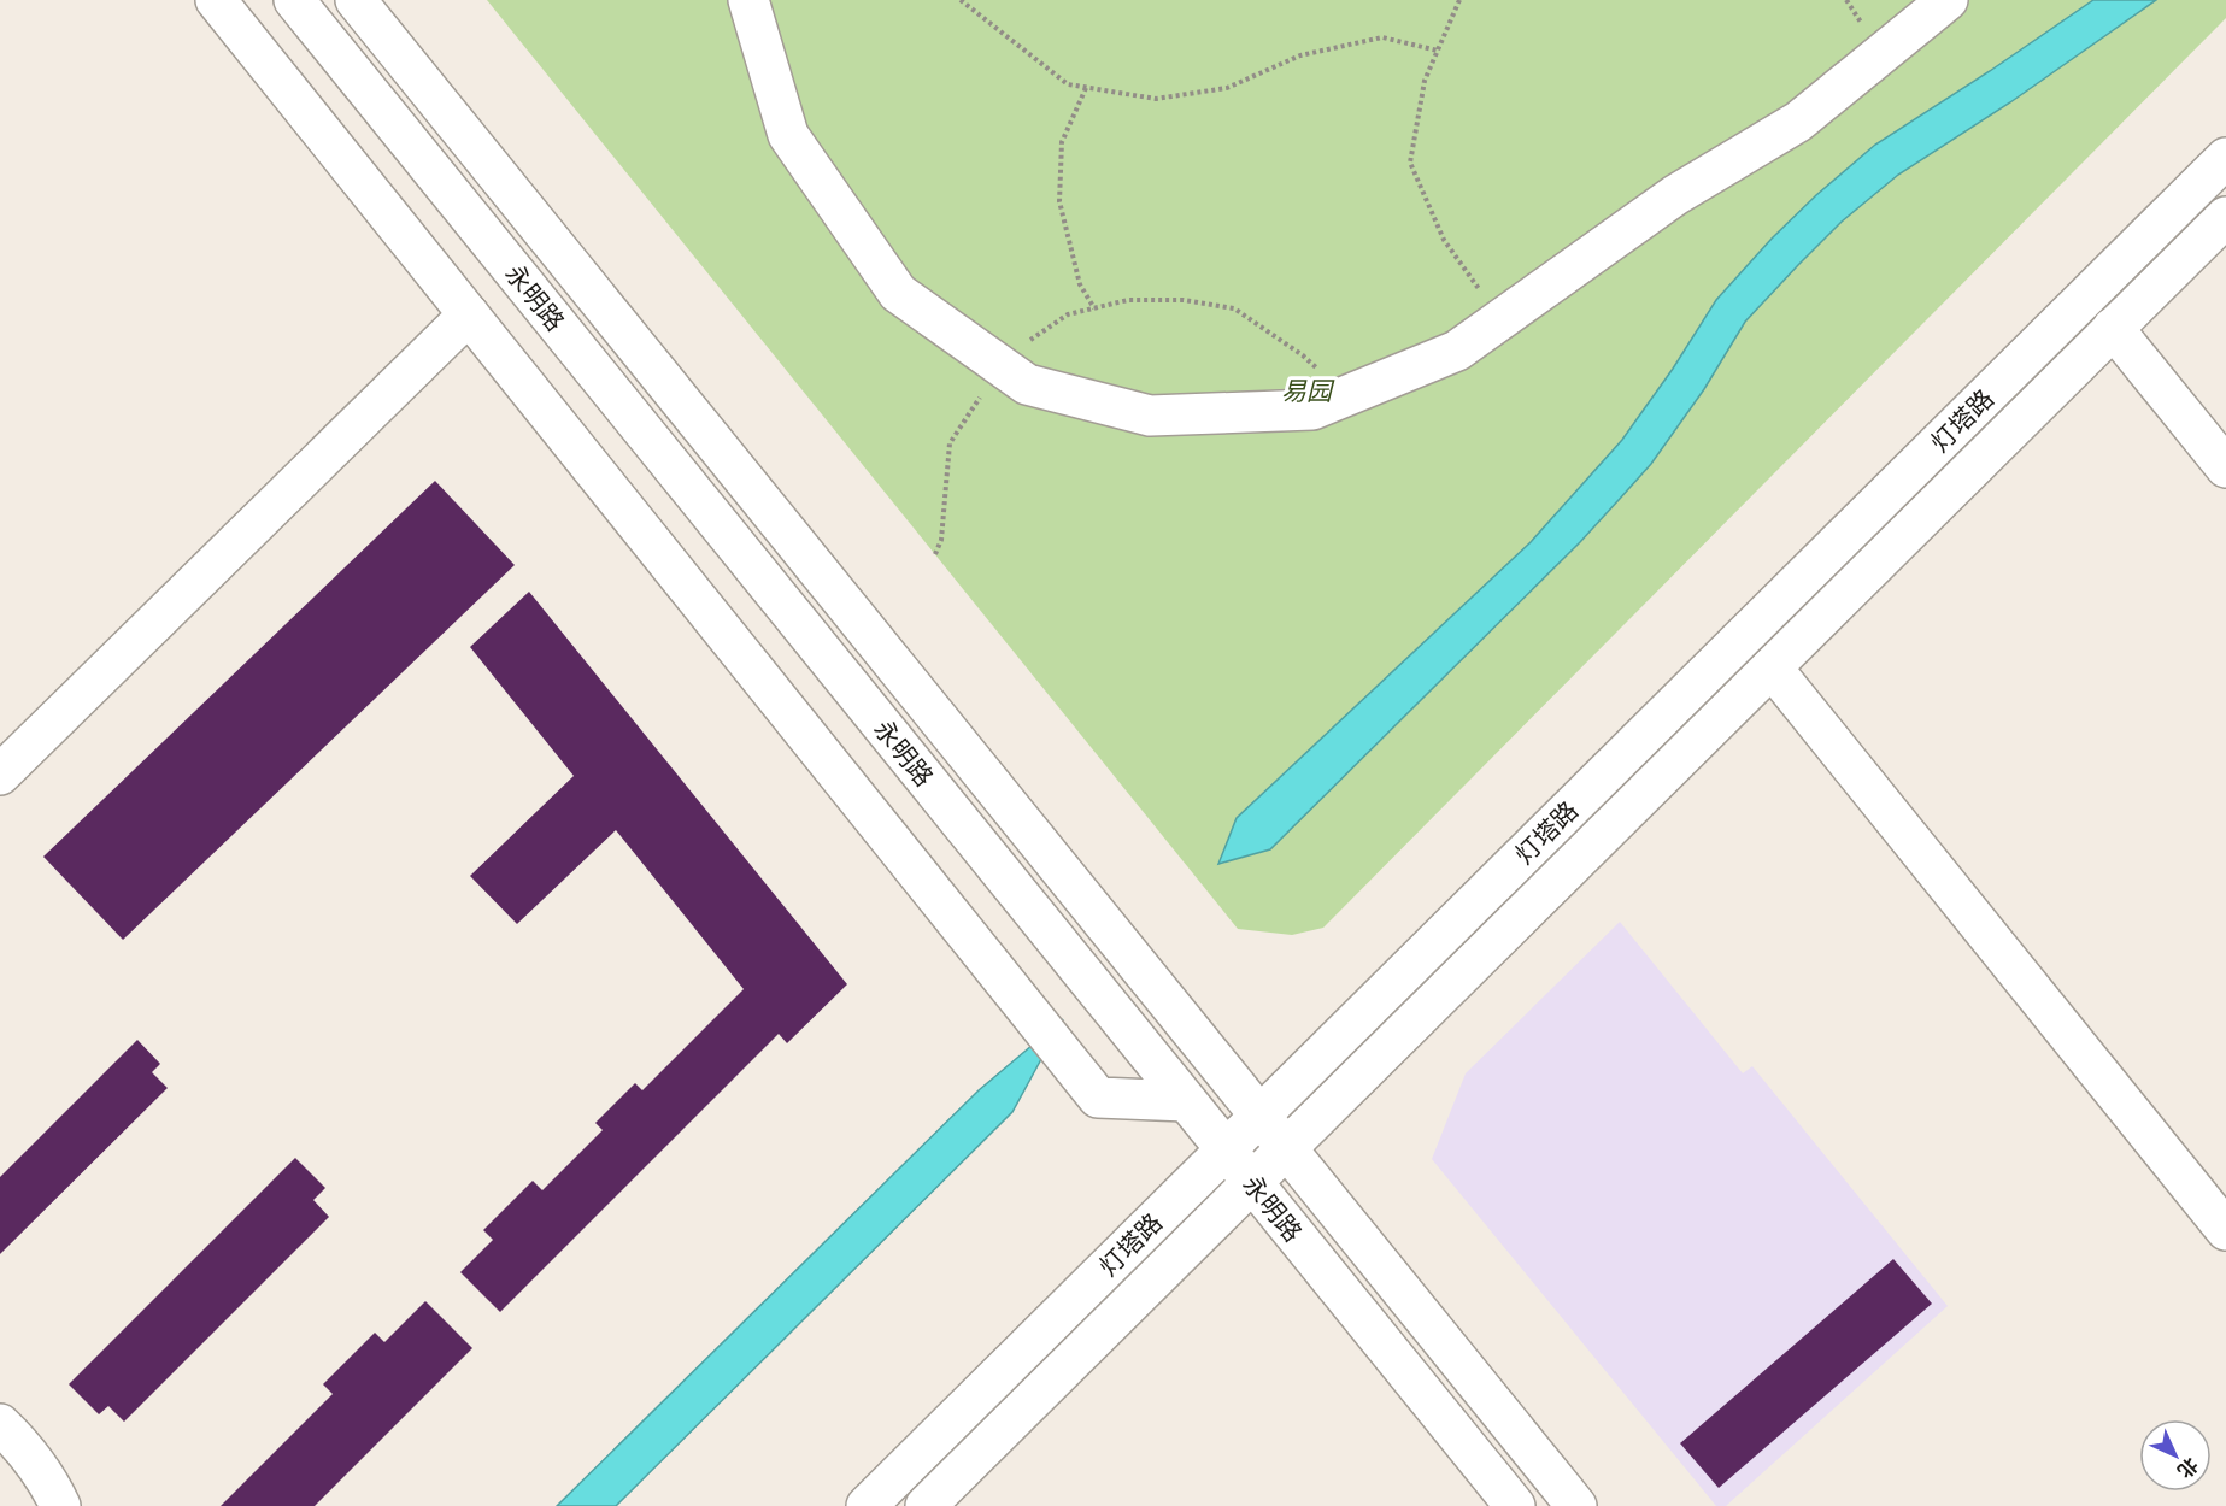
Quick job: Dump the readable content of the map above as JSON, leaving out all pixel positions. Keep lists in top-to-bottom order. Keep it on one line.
{"streets":{"street":["永明路","灯塔路"]},"crossings":[["永明路","灯塔路"]],"parks":["易园"],"north":"bottom right"}
